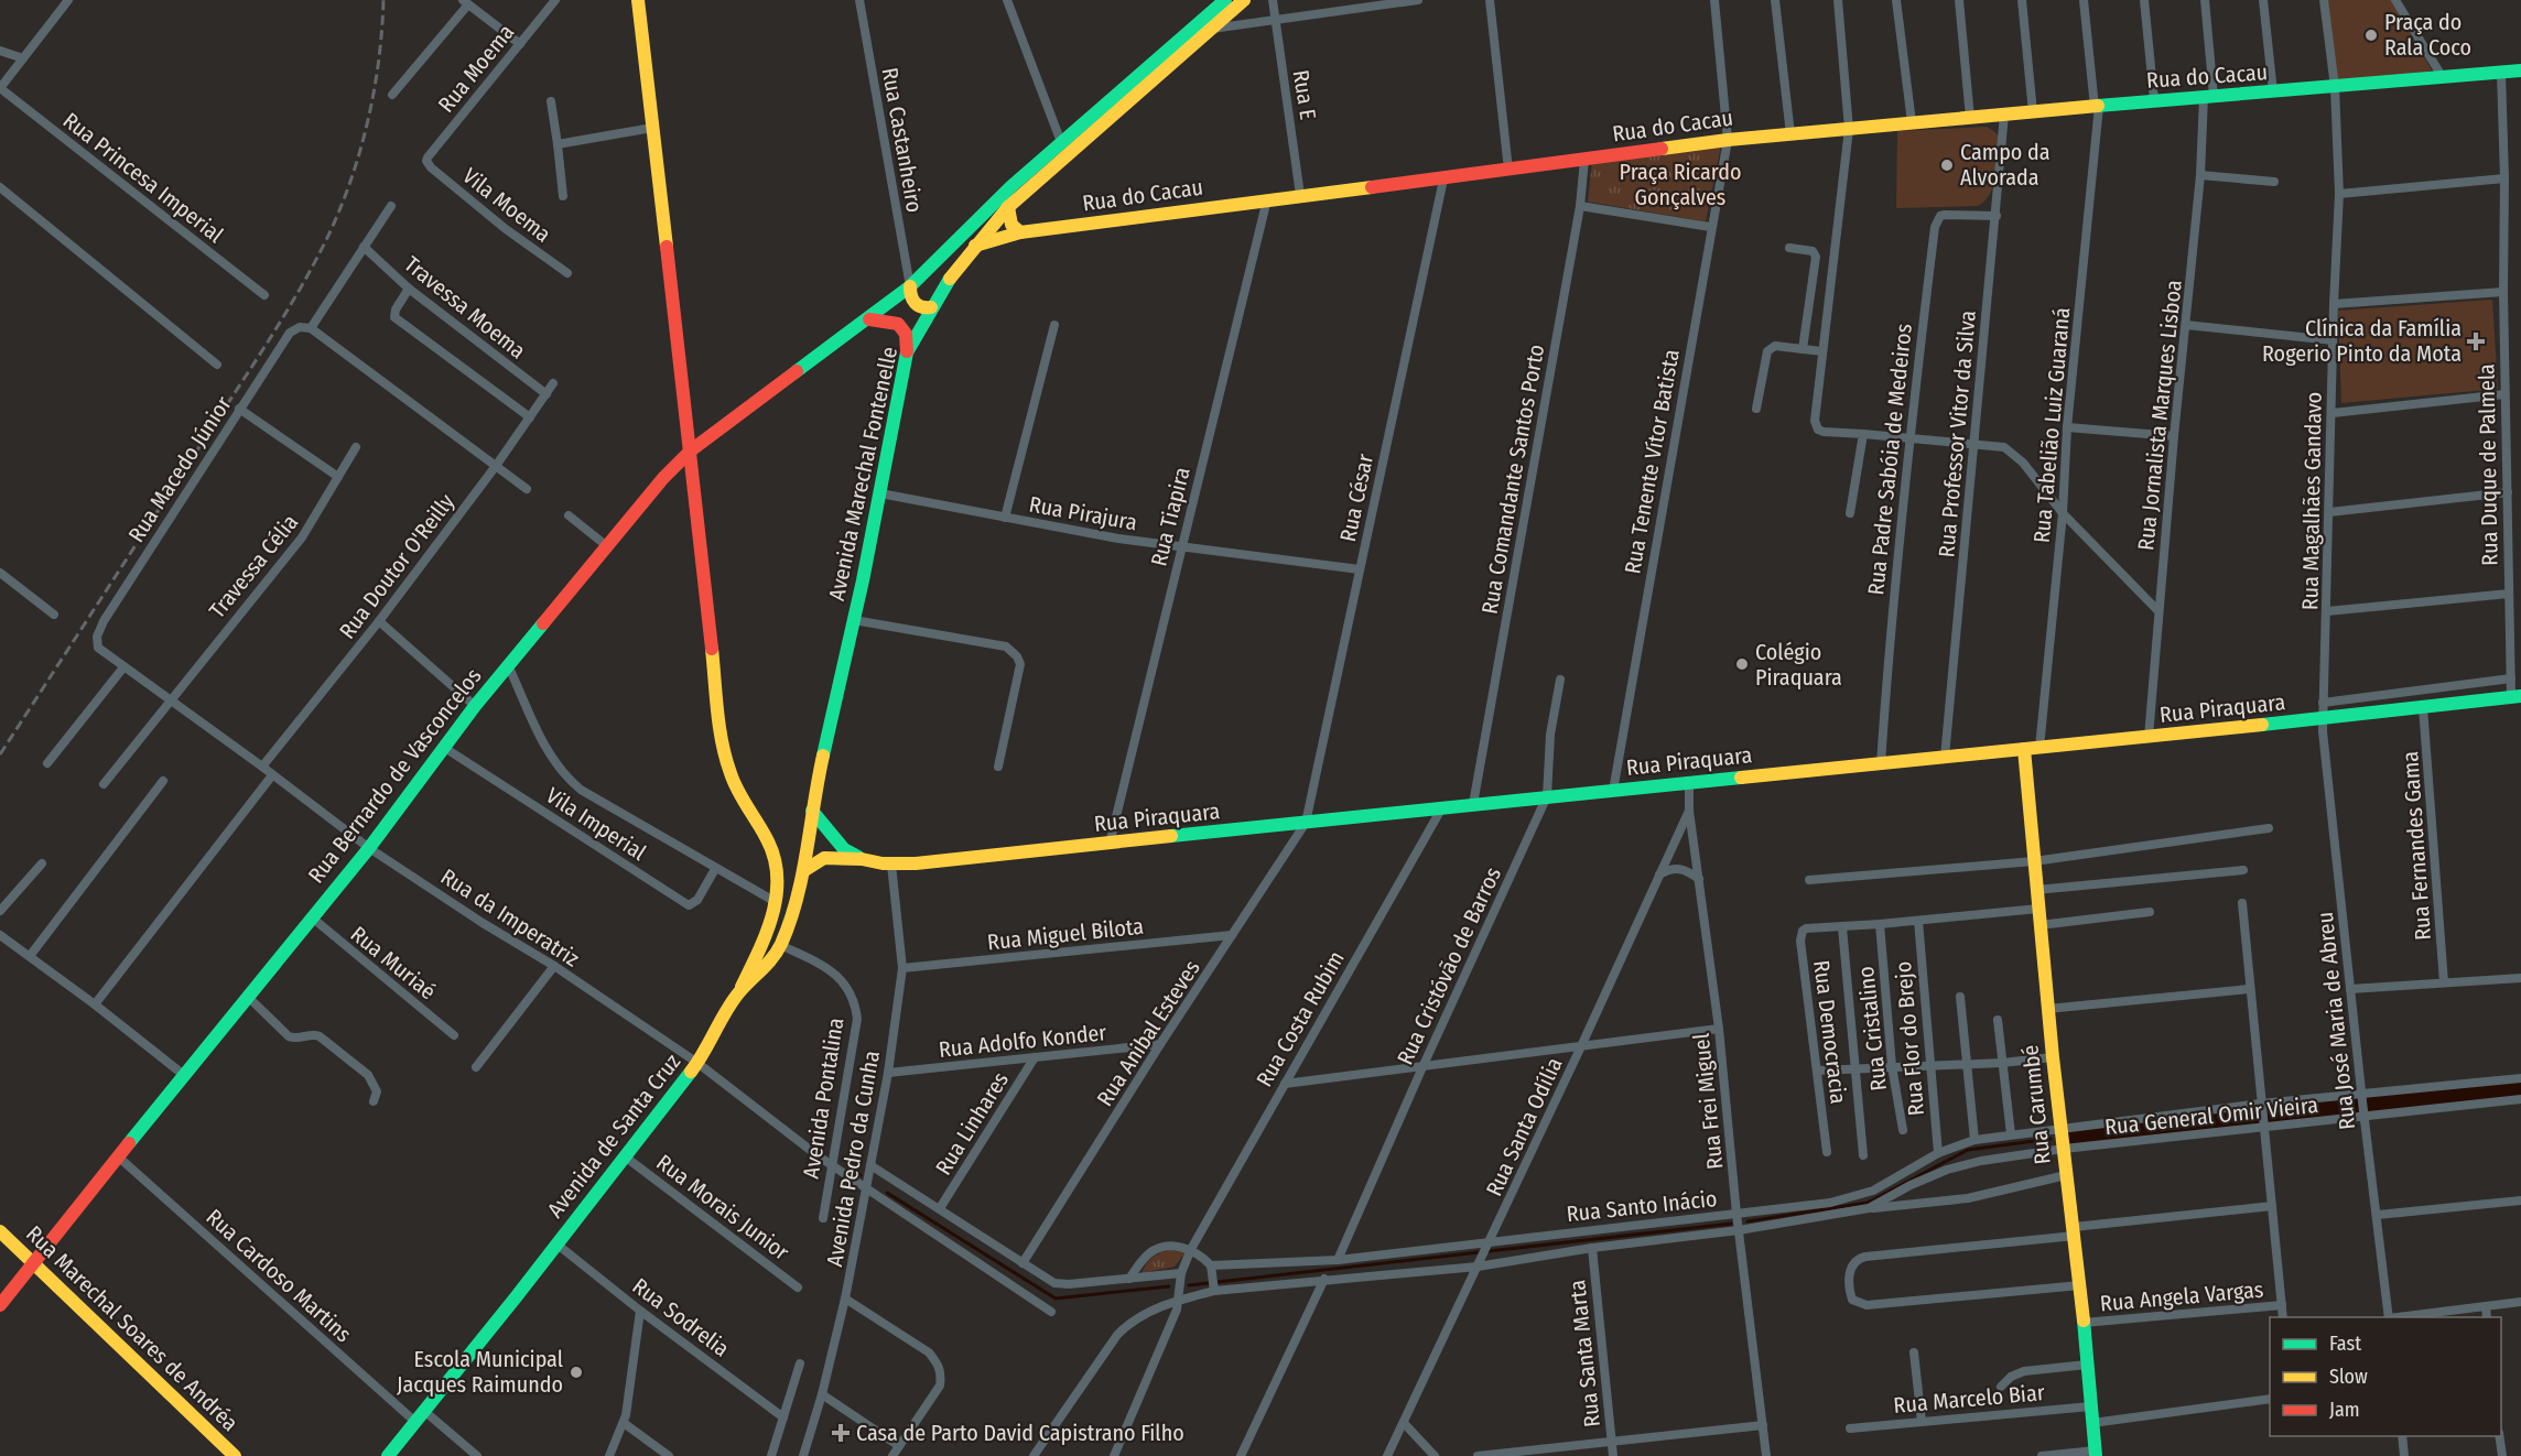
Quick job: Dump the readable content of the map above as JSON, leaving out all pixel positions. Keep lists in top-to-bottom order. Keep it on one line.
{"streets":{"main road":["Rua do Cacau","Avenida Marechal Fontenelle","Rua Piraquara","Rua Bernardo de Vasconcelos","Rua Carumbé","Avenida de Santa Cruz","Rua Marechal Soares de Andréa"],"street":["Rua Moema","Rua E","Rua Castanheiro","Rua Princesa Imperial","Vila Moema","Travessa Moema","Rua Jornalista Marques Lisboa","Rua Tabelião Luiz Guaraná","Rua Professor Vitor da Silva","Rua Padre Sabóia de Medeiros","Rua Tenente Vítor Batista","Rua Duque de Palmela","Rua Macedo Júnior","Rua Comandante Santos Porto","Rua César","Rua Magalhães Gandavo","Rua Pirajura","Rua Tiapira","Travessa Célia","Rua Doutor O'Reilly","Vila Imperial","Rua Fernandes Gama","Rua da Imperatriz","Rua Miguel Bilota","Rua Muriaé","Rua Cristóvão de Barros","Rua Costa Rubim","Rua José Maria de Abreu","Rua Cristalino","Rua Democracia","Rua Anibal Esteves","Rua Flor do Brejo","Rua Adolfo Konder","Avenida Pontalina","Rua Frei Miguel","Rua General Omir Vieira","Rua Linhares","Rua Santa Odília","Avenida Pedro da Cunha","Rua Santo Inácio","Rua Morais Junior","Rua Cardoso Martins","Rua Angela Vargas","Rua Sodrelia","Rua Santa Marta","Rua Marcelo Biar"]},"crossings":[["Rua Moema","Vila Moema"],["Rua do Cacau","Rua E"],["Rua do Cacau","Rua Jornalista Marques Lisboa"],["Rua do Cacau","Rua Tabelião Luiz Guaraná"],["Rua do Cacau","Rua Professor Vitor da Silva"],["Rua do Cacau","Rua Tenente Vítor Batista"],["Rua do Cacau","Rua Duque de Palmela"],["Rua do Cacau","Avenida Marechal Fontenelle"],["Rua do Cacau","Rua Comandante Santos Porto"],["Rua do Cacau","Rua César"],["Rua do Cacau","Rua Magalhães Gandavo"],["Rua do Cacau","Rua Tiapira"],["Rua Castanheiro","Avenida Marechal Fontenelle"],["Travessa Moema","Rua Doutor O'Reilly"],["Rua Jornalista Marques Lisboa","Rua Piraquara"],["Rua Tabelião Luiz Guaraná","Rua Piraquara"],["Rua Professor Vitor da Silva","Rua Padre Sabóia de Medeiros"],["Rua Professor Vitor da Silva","Rua Piraquara"],["Rua Padre Sabóia de Medeiros","Rua Piraquara"],["Rua Tenente Vítor Batista","Rua Piraquara"],["Rua Duque de Palmela","Rua Piraquara"],["Rua Macedo Júnior","Rua da Imperatriz"],["Avenida Marechal Fontenelle","Rua Pirajura"],["Avenida Marechal Fontenelle","Rua Piraquara"],["Avenida Marechal Fontenelle","Rua Bernardo de Vasconcelos"],["Avenida Marechal Fontenelle","Avenida de Santa Cruz"],["Rua Comandante Santos Porto","Rua Piraquara"],["Rua César","Rua Pirajura"],["Rua César","Rua Piraquara"],["Rua César","Rua Anibal Esteves"],["Rua Magalhães Gandavo","Rua Piraquara"],["Rua Magalhães Gandavo","Rua José Maria de Abreu"],["Rua Pirajura","Rua Tiapira"],["Rua Tiapira","Rua Piraquara"],["Travessa Célia","Rua da Imperatriz"],["Rua Doutor O'Reilly","Rua da Imperatriz"],["Rua Piraquara","Rua Fernandes Gama"],["Rua Piraquara","Rua Cristóvão de Barros"],["Rua Piraquara","Rua Costa Rubim"],["Rua Piraquara","Rua José Maria de Abreu"],["Rua Piraquara","Rua Anibal Esteves"],["Rua Piraquara","Rua Frei Miguel"],["Rua Piraquara","Rua Carumbé"],["Rua Piraquara","Avenida de Santa Cruz"],["Rua Piraquara","Avenida Pedro da Cunha"],["Rua Bernardo de Vasconcelos","Vila Imperial"],["Rua Bernardo de Vasconcelos","Rua da Imperatriz"],["Rua Bernardo de Vasconcelos","Rua Muriaé"],["Rua Bernardo de Vasconcelos","Rua Cardoso Martins"],["Rua Bernardo de Vasconcelos","Rua Marechal Soares de Andréa"],["Rua da Imperatriz","Avenida Pontalina"],["Rua da Imperatriz","Avenida de Santa Cruz"],["Rua da Imperatriz","Avenida Pedro da Cunha"],["Rua Miguel Bilota","Rua Anibal Esteves"],["Rua Miguel Bilota","Avenida Pedro da Cunha"],["Rua Cristóvão de Barros","Rua Santo Inácio"],["Rua José Maria de Abreu","Rua General Omir Vieira"],["Rua Anibal Esteves","Rua Adolfo Konder"],["Rua Flor do Brejo","Rua Santo Inácio"],["Rua Adolfo Konder","Rua Linhares"],["Rua Adolfo Konder","Avenida Pedro da Cunha"],["Avenida Pontalina","Avenida de Santa Cruz"],["Rua Frei Miguel","Rua Santa Odília"],["Rua Frei Miguel","Rua Santo Inácio"],["Rua Carumbé","Rua General Omir Vieira"],["Rua Carumbé","Rua Santo Inácio"],["Rua Carumbé","Rua Angela Vargas"],["Rua Carumbé","Rua Marcelo Biar"],["Rua General Omir Vieira","Rua Santo Inácio"],["Rua Santa Odília","Rua Santo Inácio"],["Avenida de Santa Cruz","Rua Morais Junior"],["Avenida de Santa Cruz","Rua Cardoso Martins"],["Avenida de Santa Cruz","Rua Sodrelia"],["Rua Santo Inácio","Rua Santa Marta"]],"parks":["Praça Ricardo Gonçalves"],"places":{"other":["Praça do Rala Coco","Campo da Alvorada","Colégio Piraquara","Escola Municipal Jacques Raimundo"],"health":["Clínica da Família Rogerio Pinto da Mota","Casa de Parto David Capistrano Filho"]},"legend":["Fast","Slow","Jam"]}
